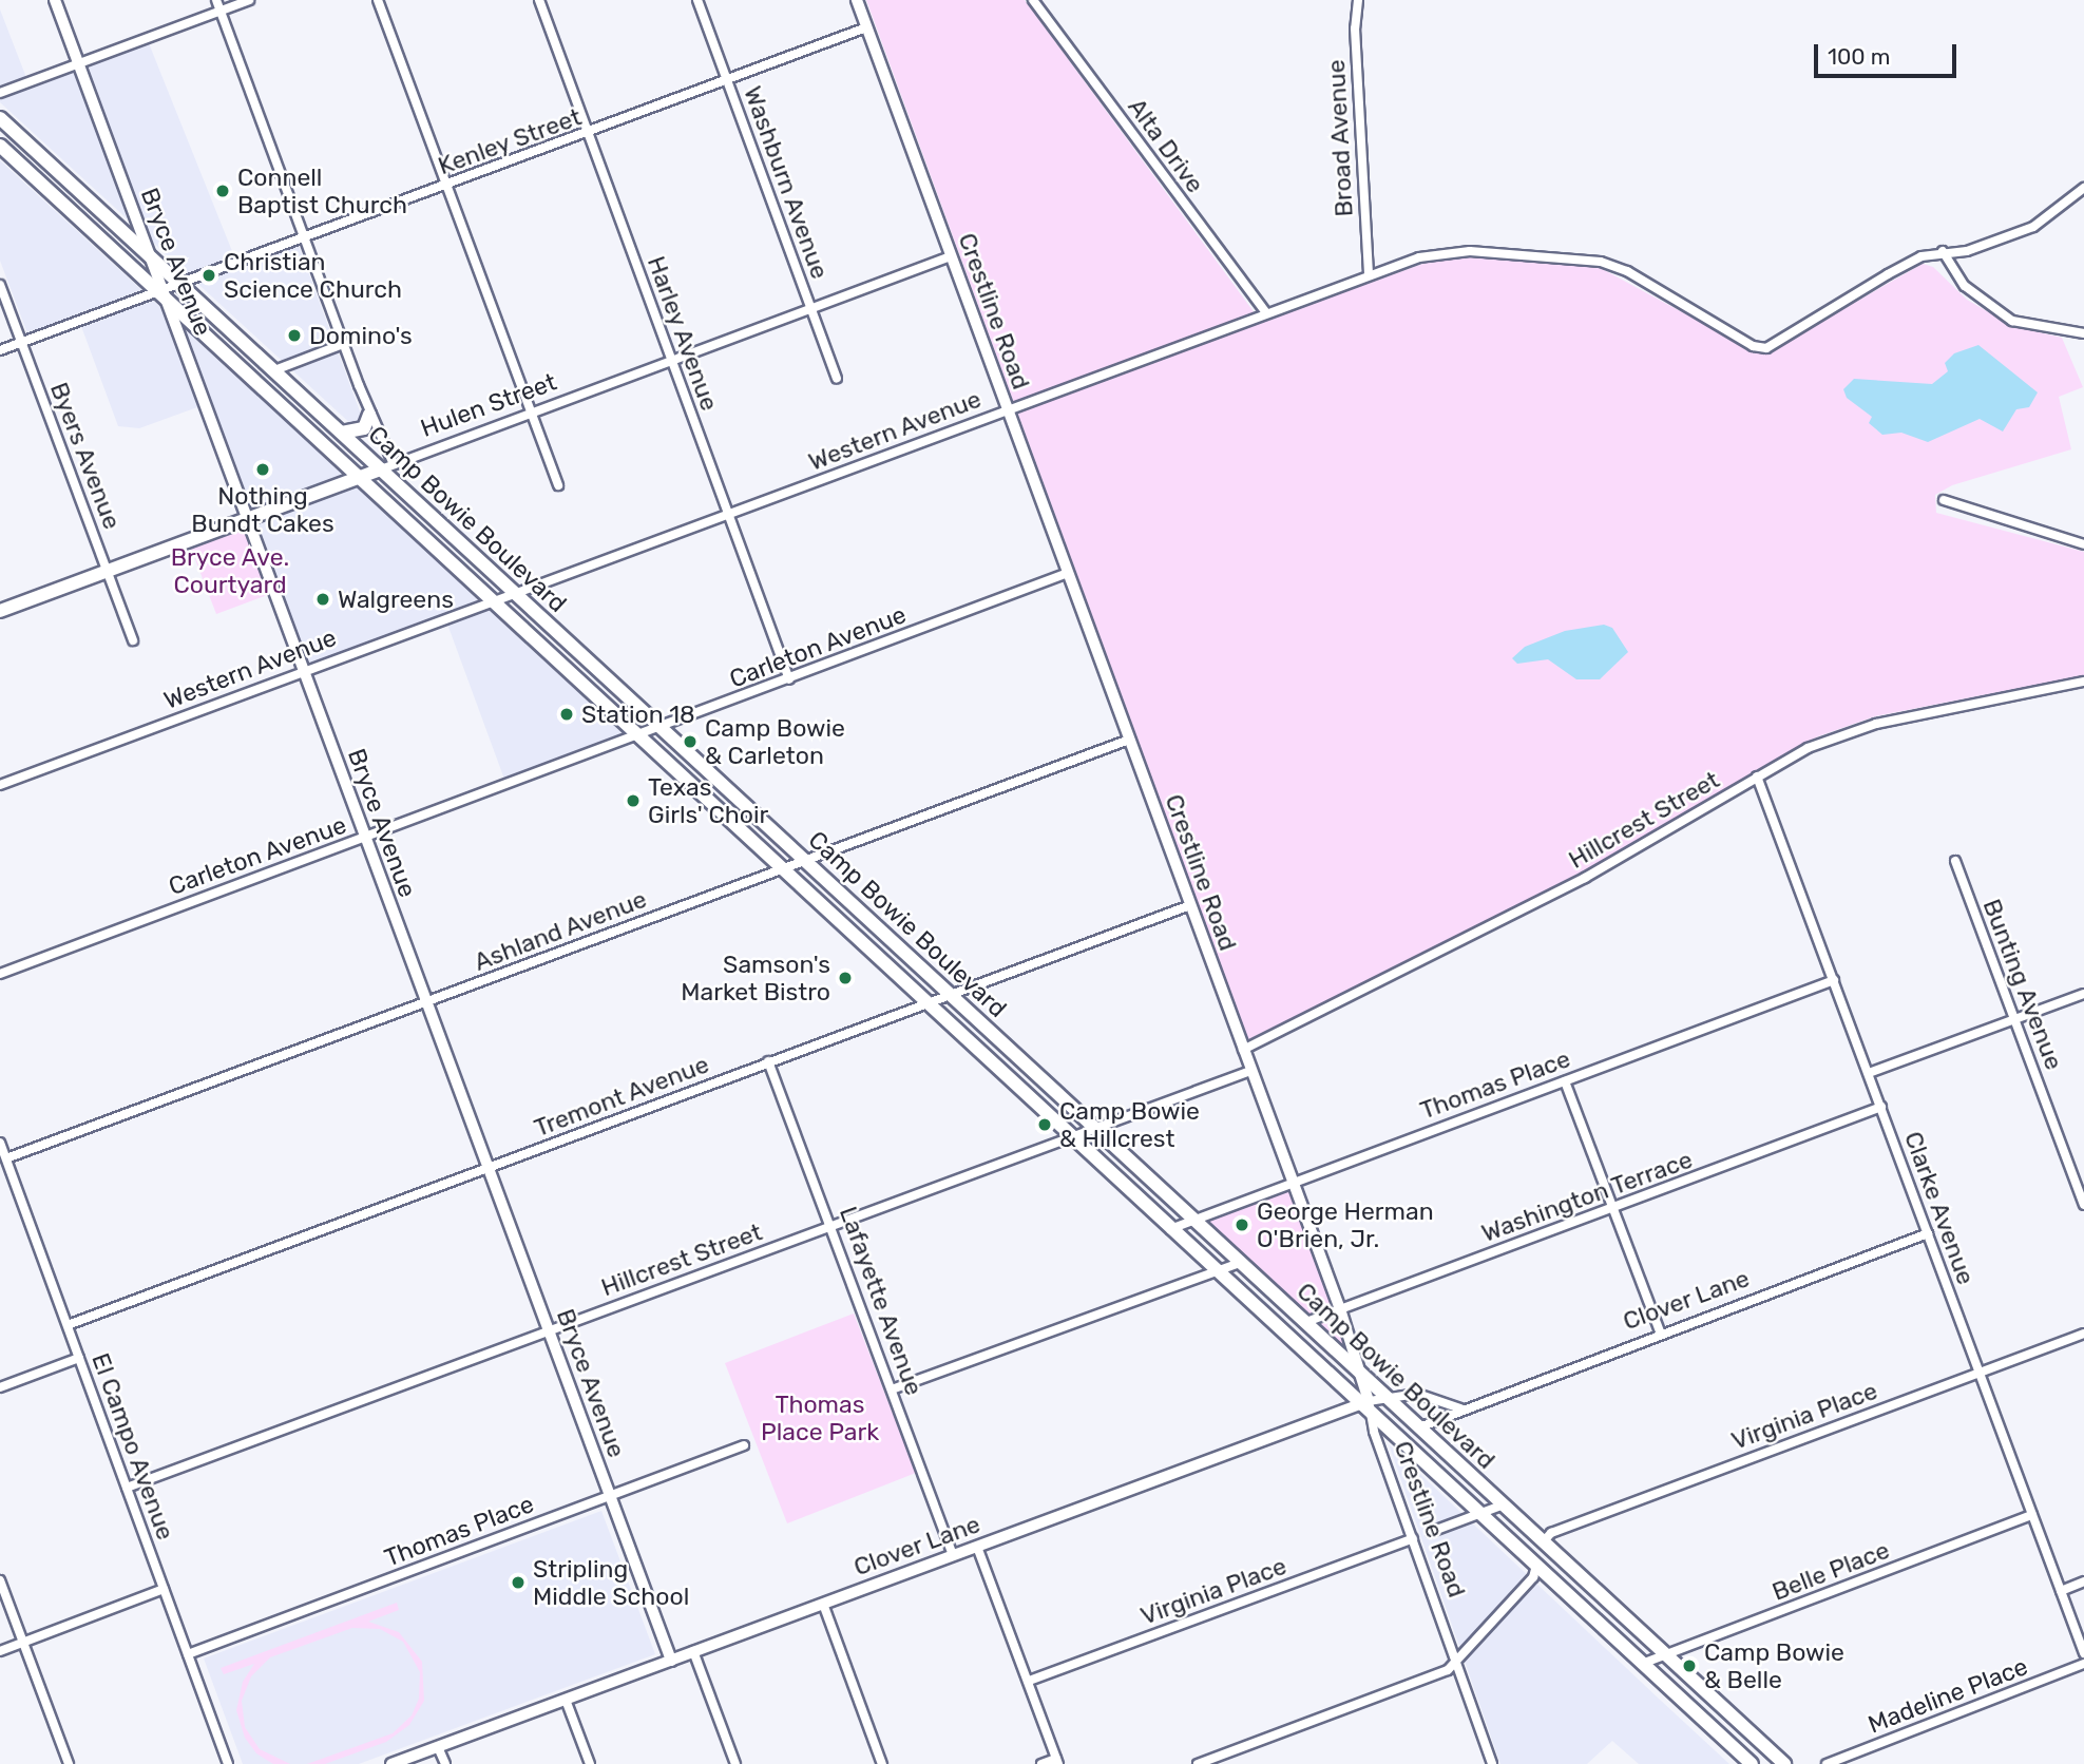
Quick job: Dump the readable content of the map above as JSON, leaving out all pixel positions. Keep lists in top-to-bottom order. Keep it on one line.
{"streets":{"main road":["Hulen Street","Camp Bowie Boulevard"],"street":["Broad Avenue","Kenley Street","Alta Drive","Washburn Avenue","Bryce Avenue","Crestline Road","Harley Avenue","Western Avenue","Byers Avenue","Carleton Avenue","Hillcrest Street","Ashland Avenue","Bunting Avenue","Thomas Place","Tremont Avenue","Washington Terrace","Clarke Avenue","Clover Lane","Lafayette Avenue","Virginia Place","El Campo Avenue","Belle Place","Madeline Place"]},"crossings":[["Broad Avenue","Western Avenue"],["Kenley Street","Washburn Avenue"],["Kenley Street","Bryce Avenue"],["Kenley Street","Crestline Road"],["Kenley Street","Harley Avenue"],["Kenley Street","Byers Avenue"],["Kenley Street","Camp Bowie Boulevard"],["Alta Drive","Western Avenue"],["Washburn Avenue","Hulen Street"],["Bryce Avenue","Hulen Street"],["Bryce Avenue","Western Avenue"],["Bryce Avenue","Camp Bowie Boulevard"],["Bryce Avenue","Carleton Avenue"],["Bryce Avenue","Hillcrest Street"],["Bryce Avenue","Ashland Avenue"],["Bryce Avenue","Thomas Place"],["Bryce Avenue","Tremont Avenue"],["Bryce Avenue","Clover Lane"],["Crestline Road","Hulen Street"],["Crestline Road","Western Avenue"],["Crestline Road","Camp Bowie Boulevard"],["Crestline Road","Carleton Avenue"],["Crestline Road","Hillcrest Street"],["Crestline Road","Ashland Avenue"],["Crestline Road","Thomas Place"],["Crestline Road","Tremont Avenue"],["Crestline Road","Washington Terrace"],["Crestline Road","Clover Lane"],["Crestline Road","Virginia Place"],["Harley Avenue","Hulen Street"],["Harley Avenue","Western Avenue"],["Harley Avenue","Carleton Avenue"],["Hulen Street","Byers Avenue"],["Hulen Street","Camp Bowie Boulevard"],["Western Avenue","Camp Bowie Boulevard"],["Camp Bowie Boulevard","Carleton Avenue"],["Camp Bowie Boulevard","Hillcrest Street"],["Camp Bowie Boulevard","Ashland Avenue"],["Camp Bowie Boulevard","Thomas Place"],["Camp Bowie Boulevard","Tremont Avenue"],["Camp Bowie Boulevard","Washington Terrace"],["Camp Bowie Boulevard","Clover Lane"],["Camp Bowie Boulevard","Virginia Place"],["Camp Bowie Boulevard","Belle Place"],["Hillcrest Street","Clarke Avenue"],["Hillcrest Street","Lafayette Avenue"],["Hillcrest Street","El Campo Avenue"],["Ashland Avenue","El Campo Avenue"],["Thomas Place","Clarke Avenue"],["Thomas Place","El Campo Avenue"],["Tremont Avenue","Lafayette Avenue"],["Tremont Avenue","El Campo Avenue"],["Washington Terrace","Clarke Avenue"],["Clarke Avenue","Clover Lane"],["Clarke Avenue","Virginia Place"],["Clarke Avenue","Belle Place"],["Clover Lane","Lafayette Avenue"]],"parks":["Bryce Ave. Courtyard","Thomas Place Park"],"places":["Connell Baptist Church","Christian Science Church","Domino's","Nothing Bundt Cakes","Walgreens","Station 18","Camp Bowie & Carleton","Texas Girls' Choir","Samson's Market Bistro","Camp Bowie & Hillcrest","George Herman O'Brien, Jr.","Stripling Middle School","Camp Bowie & Belle"],"scale_bar":"100 m"}
